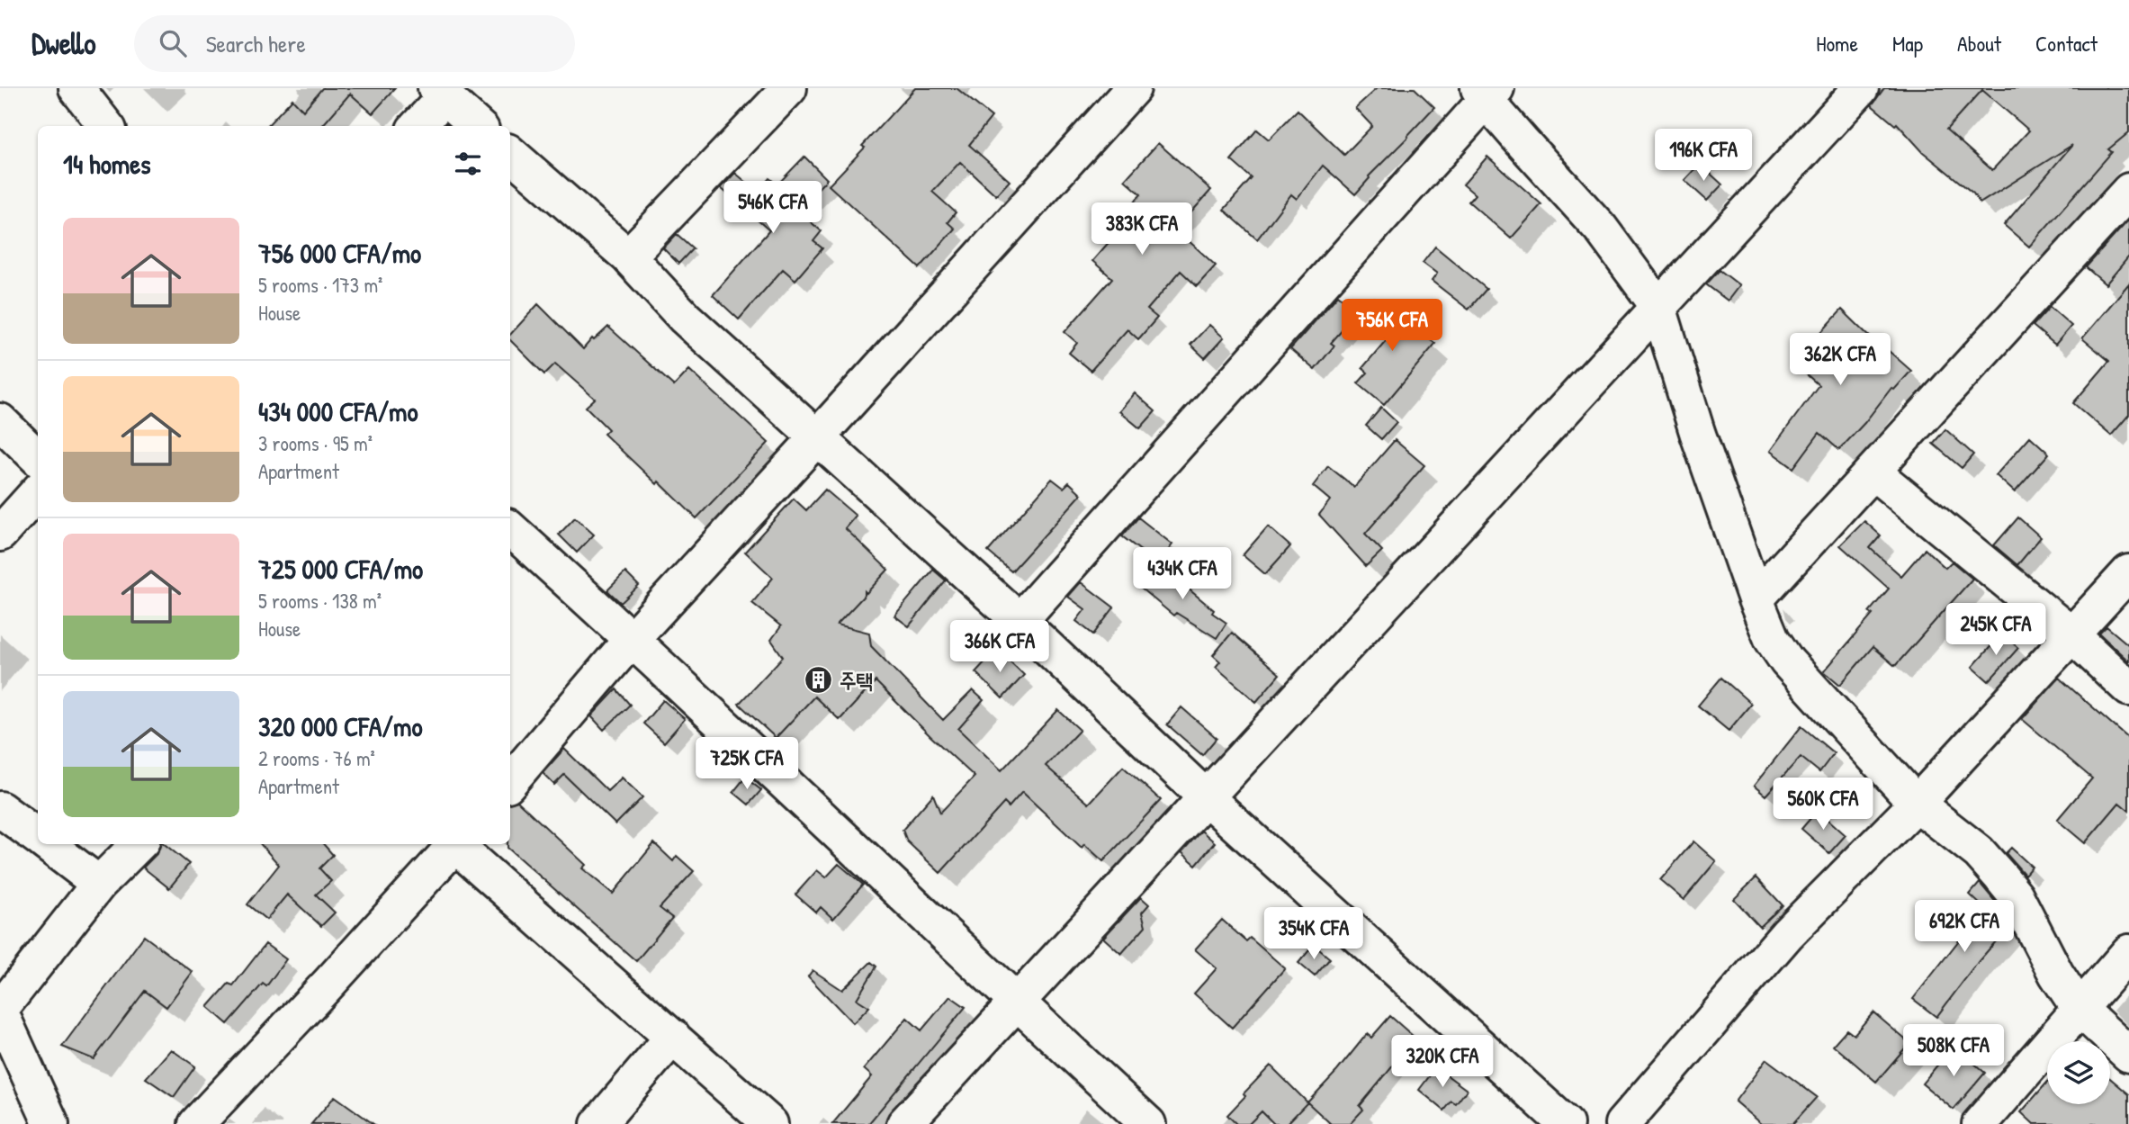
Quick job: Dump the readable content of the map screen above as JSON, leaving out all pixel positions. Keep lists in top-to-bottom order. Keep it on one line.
{"places":{"building":["주택"]},"page":{"header":"Dwello","search":"Search here","nav":["Home","Map","About","Contact"],"heading":"14 homes","price":["196K CFA","546K CFA","383K CFA","756K CFA","362K CFA","434K CFA","245K CFA","366K CFA","725K CFA","560K CFA","692K CFA","354K CFA","508K CFA","320K CFA"],"list":[{"name":"756 000 CFA/mo","note":"5 rooms · 173 m² · House"},{"name":"434 000 CFA/mo","note":"3 rooms · 95 m² · Apartment"},{"name":"725 000 CFA/mo","note":"5 rooms · 138 m² · House"},{"name":"320 000 CFA/mo","note":"2 rooms · 76 m² · Apartment"}]}}
